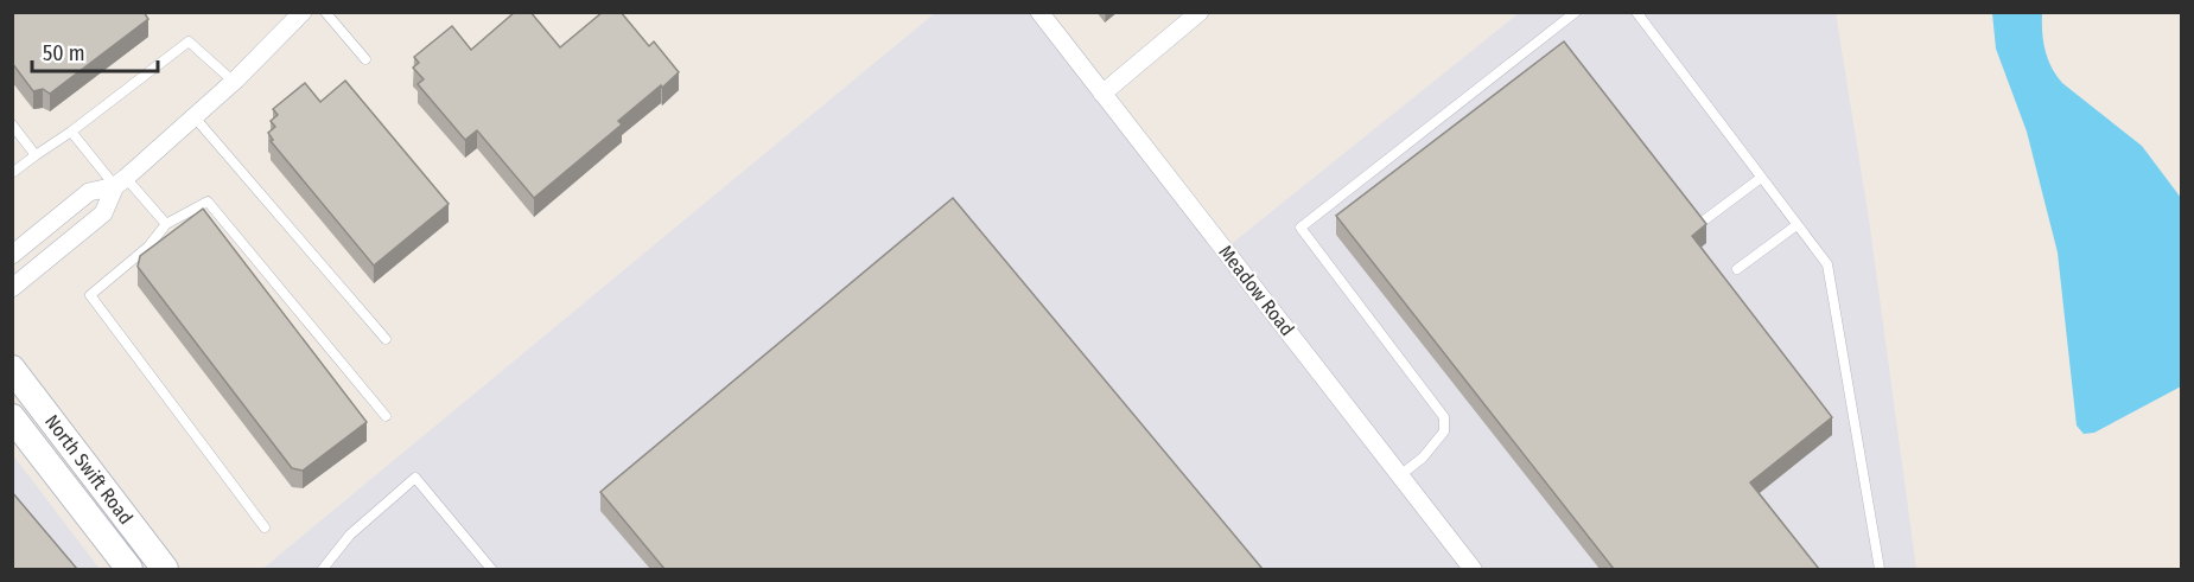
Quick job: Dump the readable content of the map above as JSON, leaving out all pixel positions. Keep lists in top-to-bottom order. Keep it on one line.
{"streets":{"street":["Meadow Road","North Swift Road"]},"scale_bar":"50 m"}
